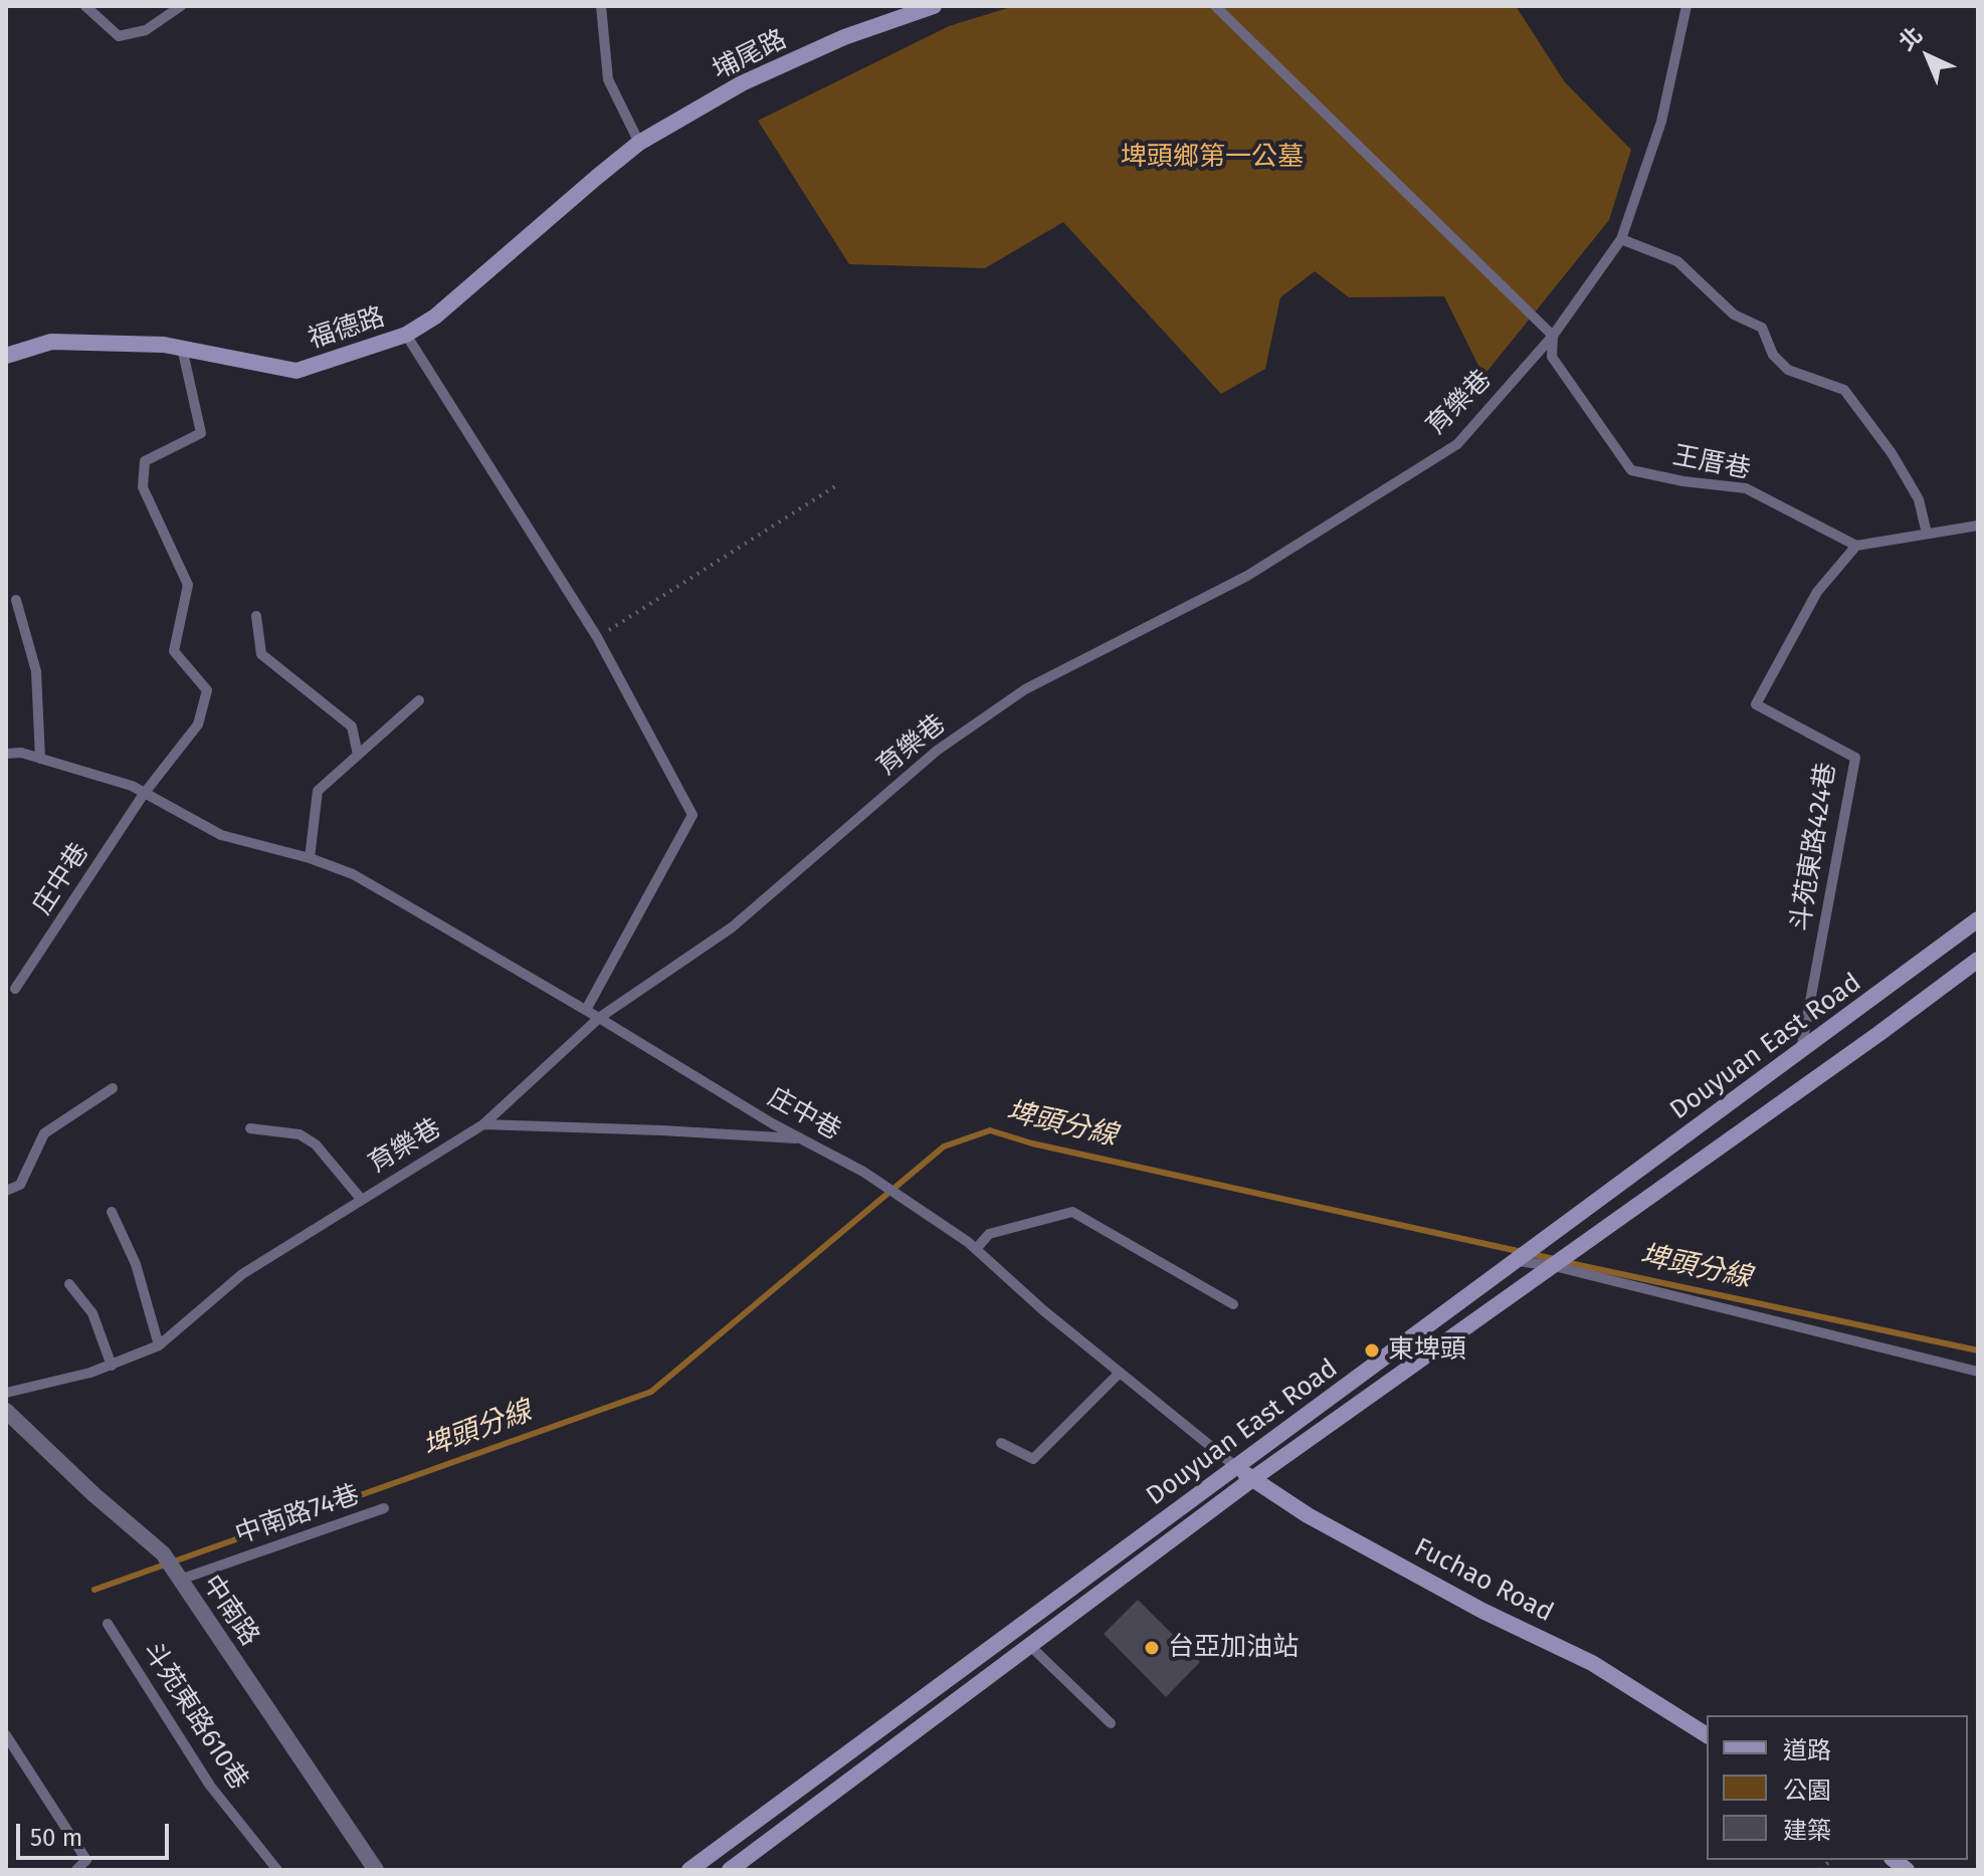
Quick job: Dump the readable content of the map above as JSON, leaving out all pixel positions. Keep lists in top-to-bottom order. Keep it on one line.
{"streets":{"main road":["埔尾路","福德路","Douyuan East Road","Fuchao Road"],"street":["中南路"],"lane":["育樂巷","王厝巷","斗苑東路424巷","庄中巷","中南路74巷","斗苑東路610巷"]},"crossings":[["埔尾路","福德路"],["育樂巷","王厝巷"],["育樂巷","庄中巷"],["王厝巷","斗苑東路424巷"],["斗苑東路424巷","Douyuan East Road"],["庄中巷","Douyuan East Road"],["庄中巷","Fuchao Road"],["Douyuan East Road","Fuchao Road"],["中南路74巷","中南路"]],"water":["埤頭分線"],"parks":["埤頭鄉第一公墓"],"places":["東埤頭","台亞加油站"],"legend":["道路","公園","建築"],"scale_bar":"50 m","north":"top left"}
